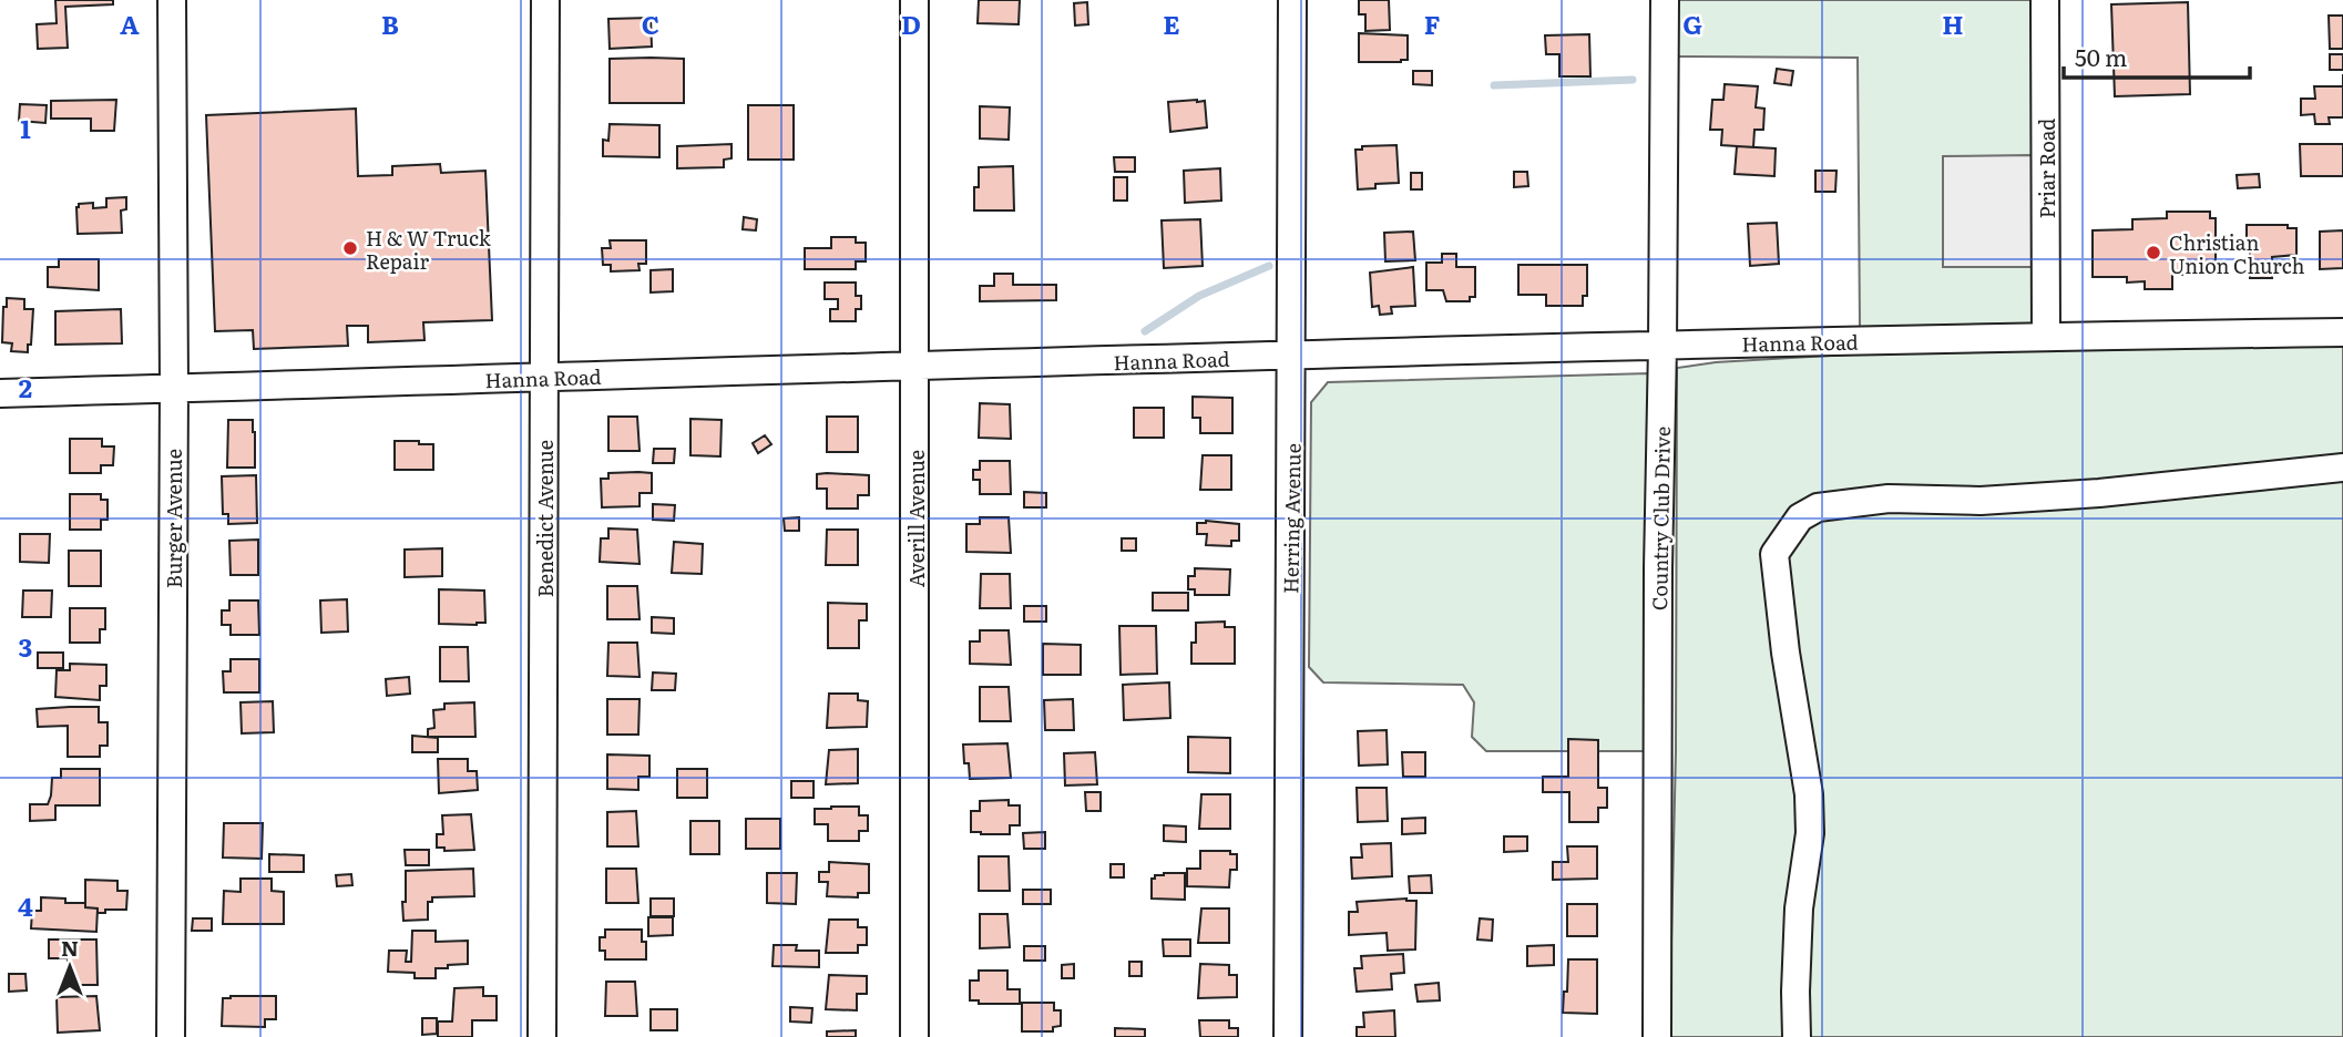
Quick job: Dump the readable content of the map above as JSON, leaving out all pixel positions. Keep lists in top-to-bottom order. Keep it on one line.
{"streets":{"street":["Priar Road","Hanna Road","Burger Avenue","Benedict Avenue","Averill Avenue","Herring Avenue","Country Club Drive"]},"crossings":[["Priar Road","Hanna Road"],["Hanna Road","Burger Avenue"],["Hanna Road","Benedict Avenue"],["Hanna Road","Averill Avenue"],["Hanna Road","Herring Avenue"],["Hanna Road","Country Club Drive"]],"places":["H & W Truck Repair","Christian Union Church"],"scale_bar":"50 m","north":"top","grid":{"columns":["A","B","C","D","E","F","G","H"],"rows":["1","2","3","4"]}}
